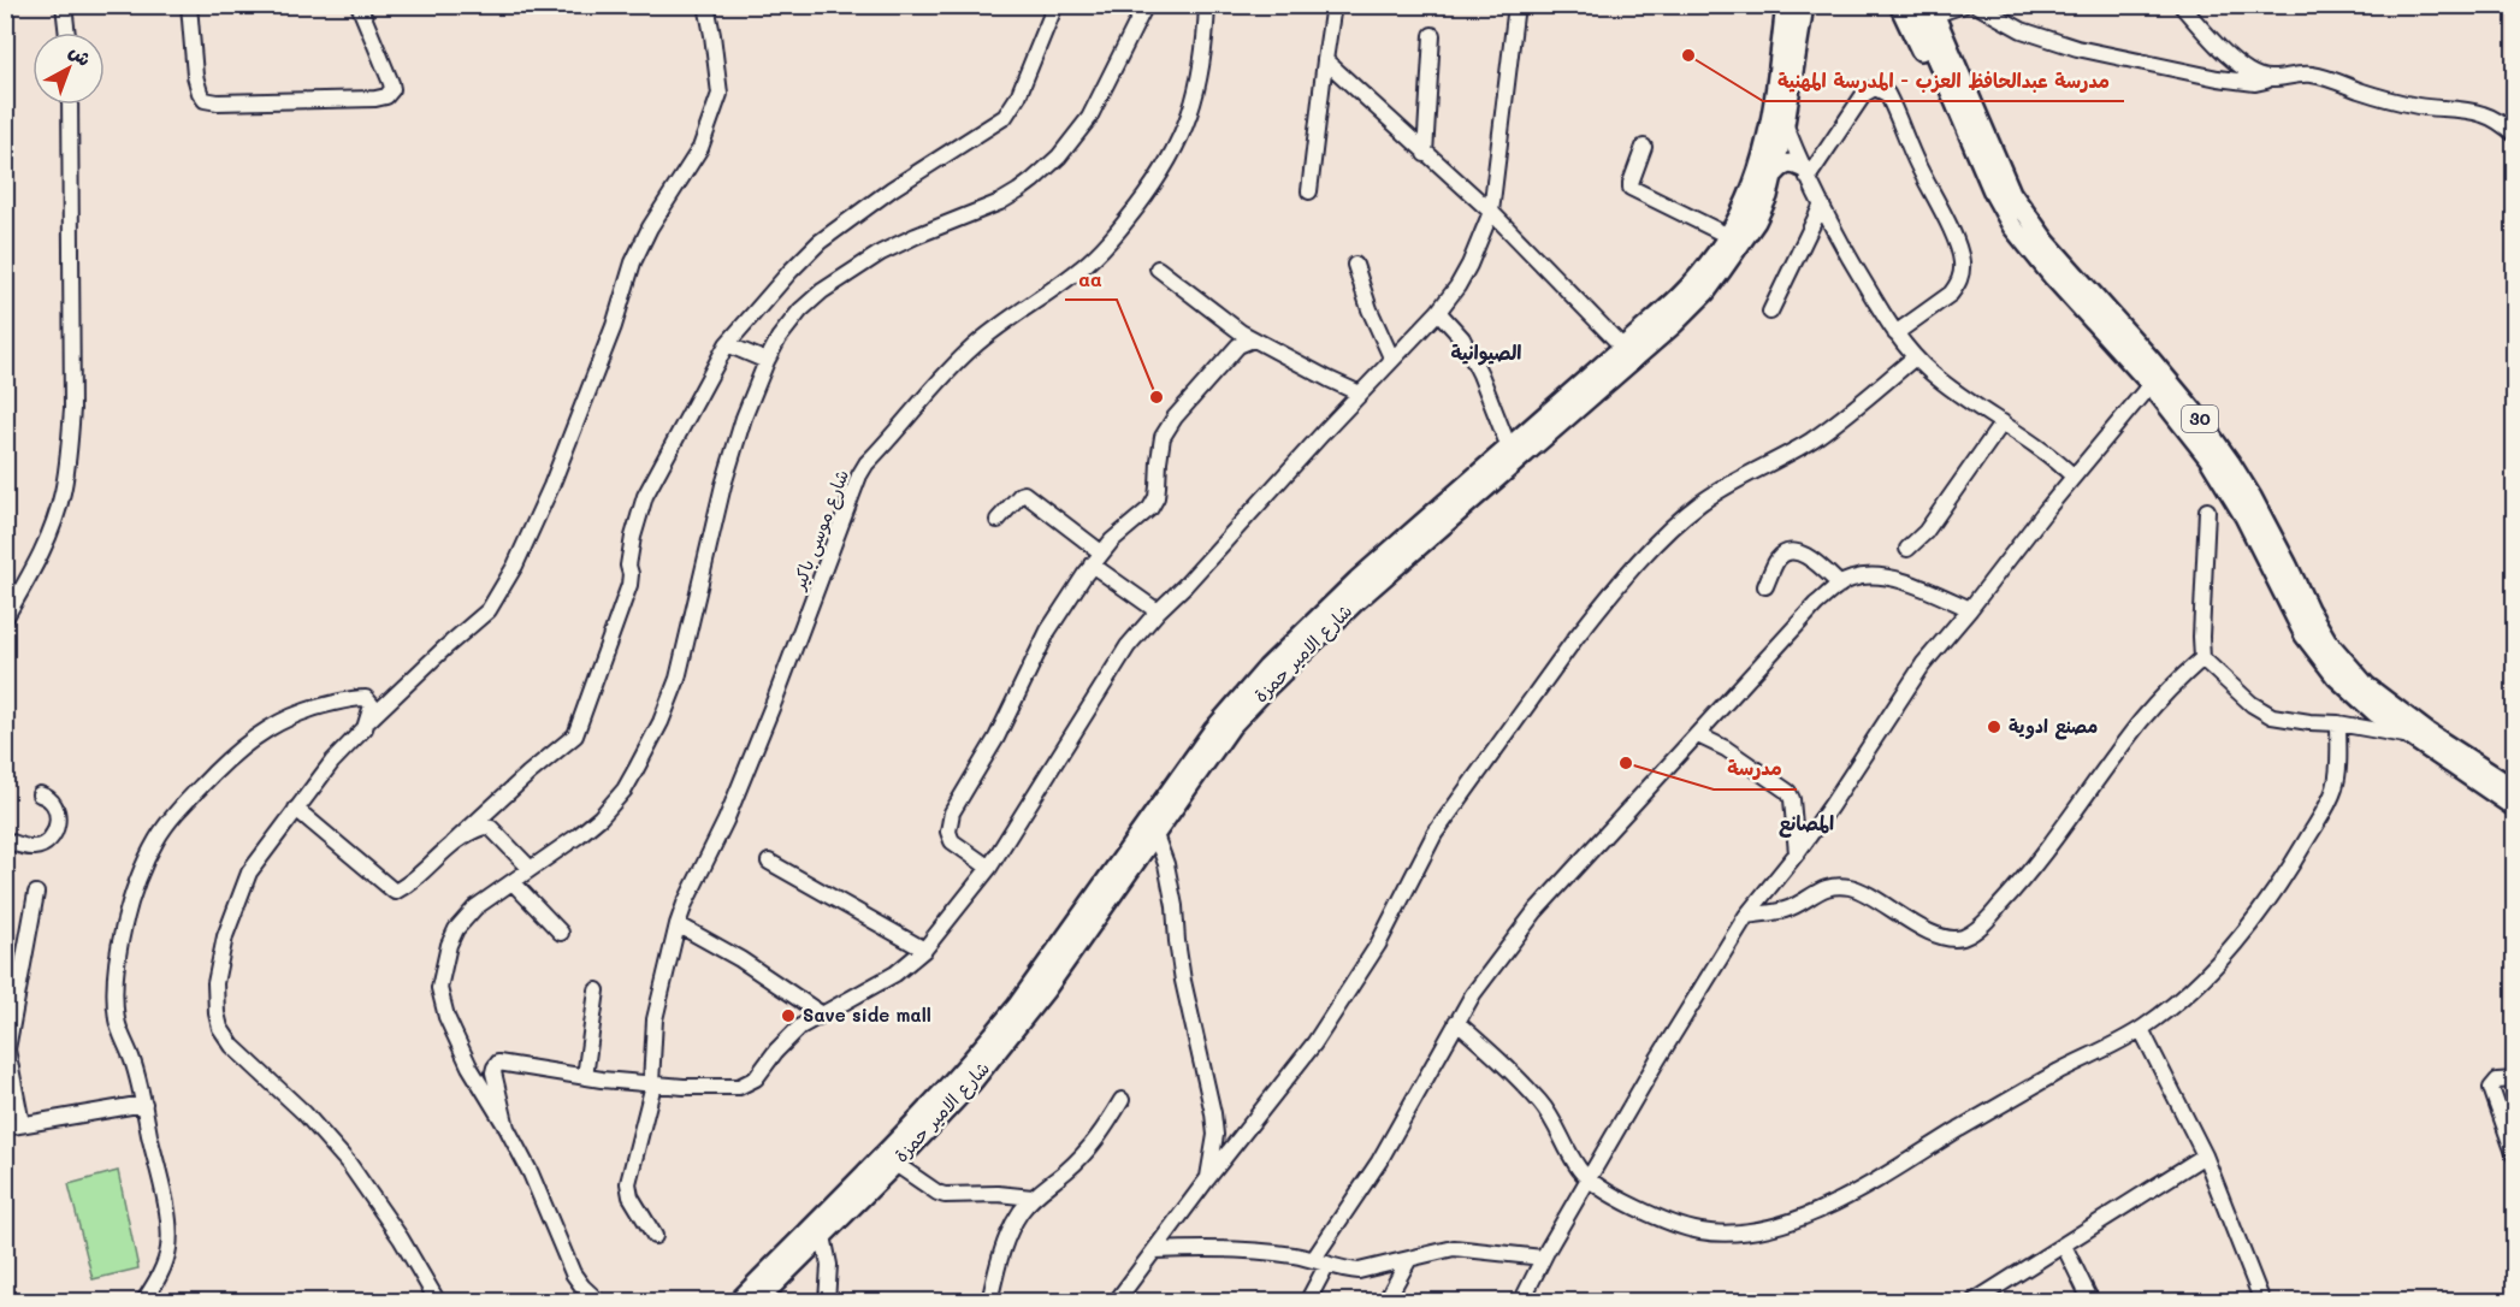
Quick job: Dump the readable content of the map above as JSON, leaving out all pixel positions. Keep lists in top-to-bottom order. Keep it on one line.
{"streets":{"main road":["30","شارع الامير حمزة"],"street":["شارع موسى باكير"]},"districts":["الصيوانية","المصانع"],"places":["مدرسة عبدالحافظ العزب - المدرسة المهنية","aa","مصنع ادوية","مدرسة","Save side mall"],"north":"top right"}
